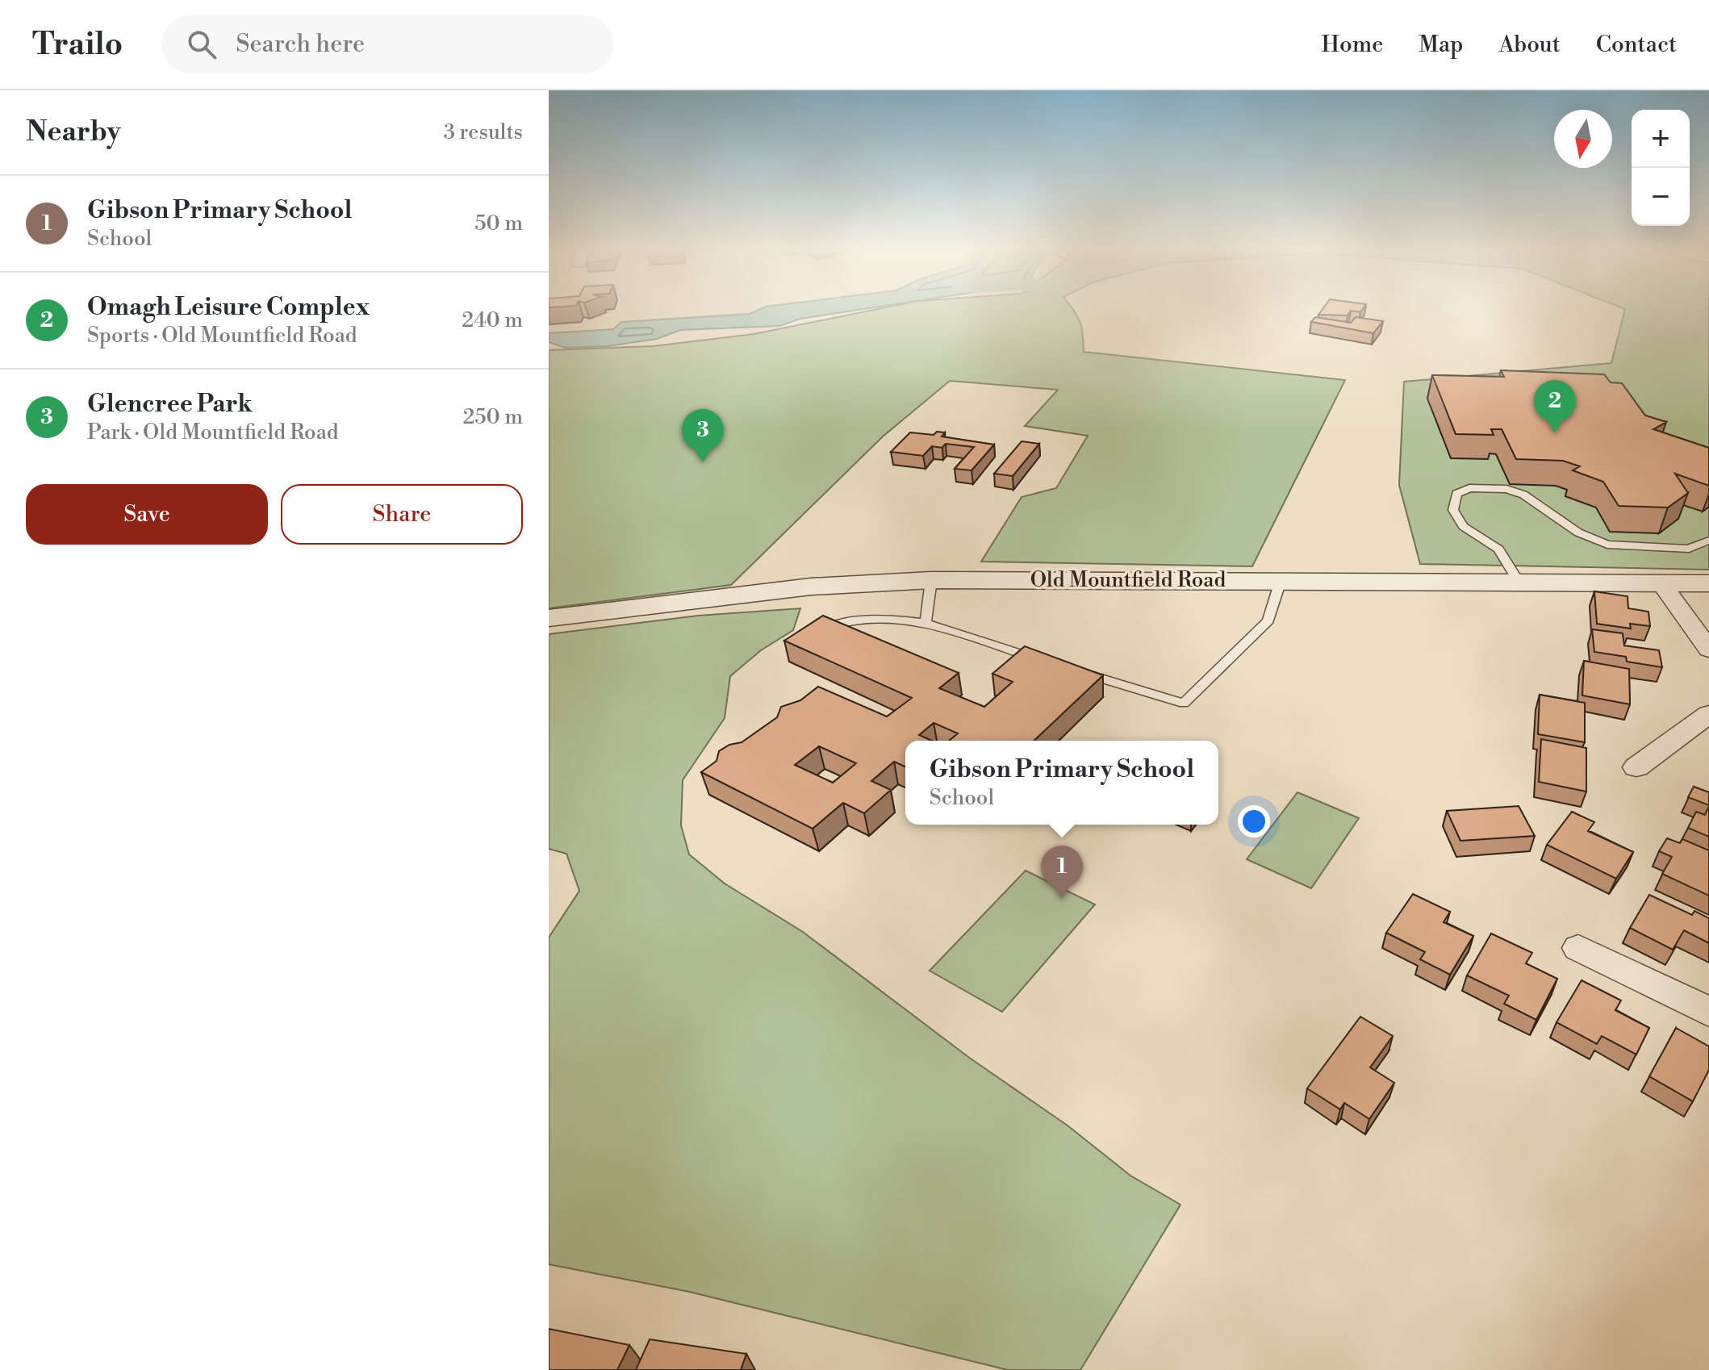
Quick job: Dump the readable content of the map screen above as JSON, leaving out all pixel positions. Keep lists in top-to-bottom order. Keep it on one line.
{"streets":{"street":["Old Mountfield Road"]},"north":"bottom","page":{"header":"Trailo","search":"Search here","nav":["Home","Map","About","Contact"],"heading":["Nearby","3 results"],"map_buttons":["+","−"],"list":[{"mark":"1","name":"Gibson Primary School","note":"School","value":"50 m"},{"mark":"2","name":"Omagh Leisure Complex","note":"Sports · Old Mountfield Road","value":"240 m"},{"mark":"3","name":"Glencree Park","note":"Park · Old Mountfield Road","value":"250 m"}],"pins":["2","3","1"],"buttons":["Save","Share"],"popup":["Gibson Primary School","School"]}}
